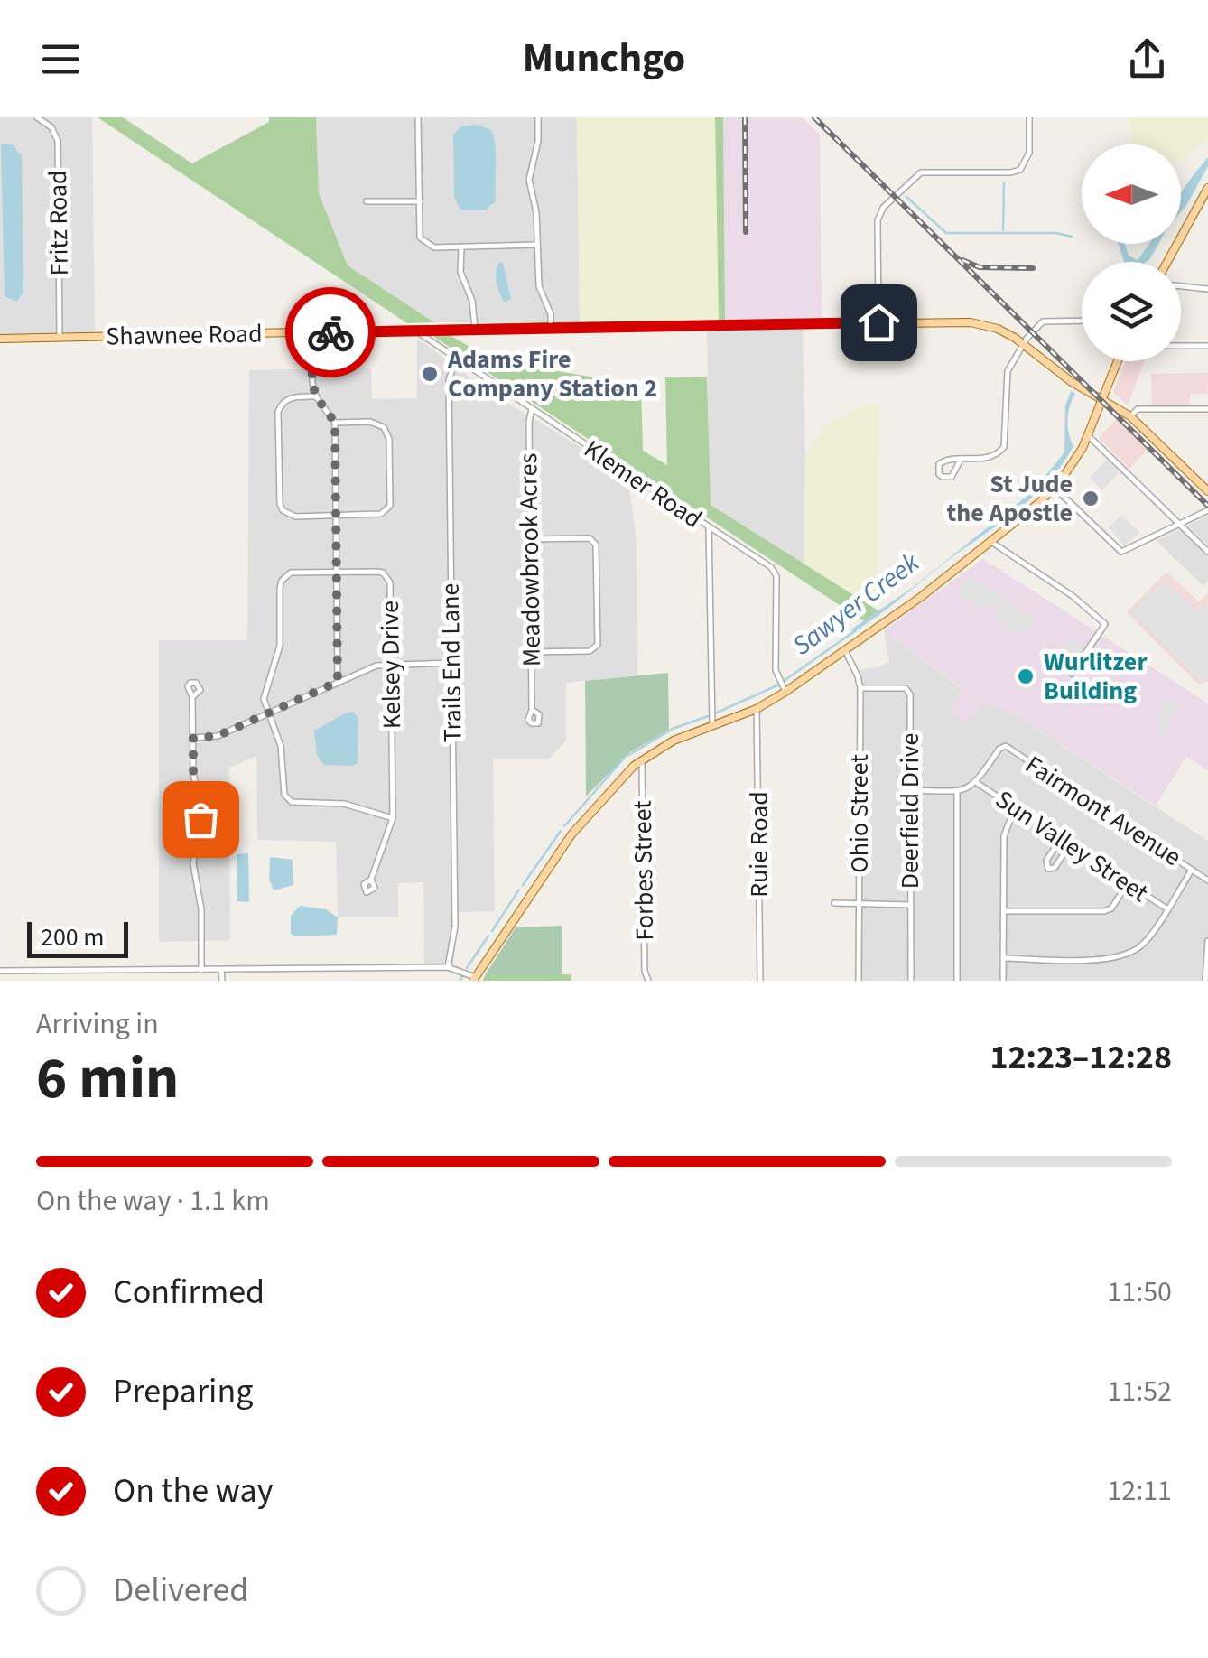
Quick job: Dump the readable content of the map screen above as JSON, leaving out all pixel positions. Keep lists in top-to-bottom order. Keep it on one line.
{"streets":{"main road":["Shawnee Road"],"street":["Fritz Road","Klemer Road","Meadowbrook Acres","Trails End Lane","Kelsey Drive","Deerfield Drive","Fairmont Avenue","Ohio Street","Ruie Road","Sun Valley Street","Forbes Street"]},"crossings":[["Fritz Road","Shawnee Road"],["Shawnee Road","Klemer Road"],["Klemer Road","Meadowbrook Acres"],["Klemer Road","Trails End Lane"],["Deerfield Drive","Fairmont Avenue"],["Deerfield Drive","Ohio Street"],["Fairmont Avenue","Sun Valley Street"]],"water":["Sawyer Creek"],"places":["Adams Fire Company Station 2","St Jude the Apostle","Wurlitzer Building"],"scale_bar":"200 m","north":"left","page":{"header":"Munchgo","scale":"200 m","heading":["6 min","Arriving in","12:23–12:28"],"bar":"On the way · 1.1 km","list":[["Confirmed","11:50"],["Preparing","11:52"],["On the way","12:11"],"Delivered"]}}
